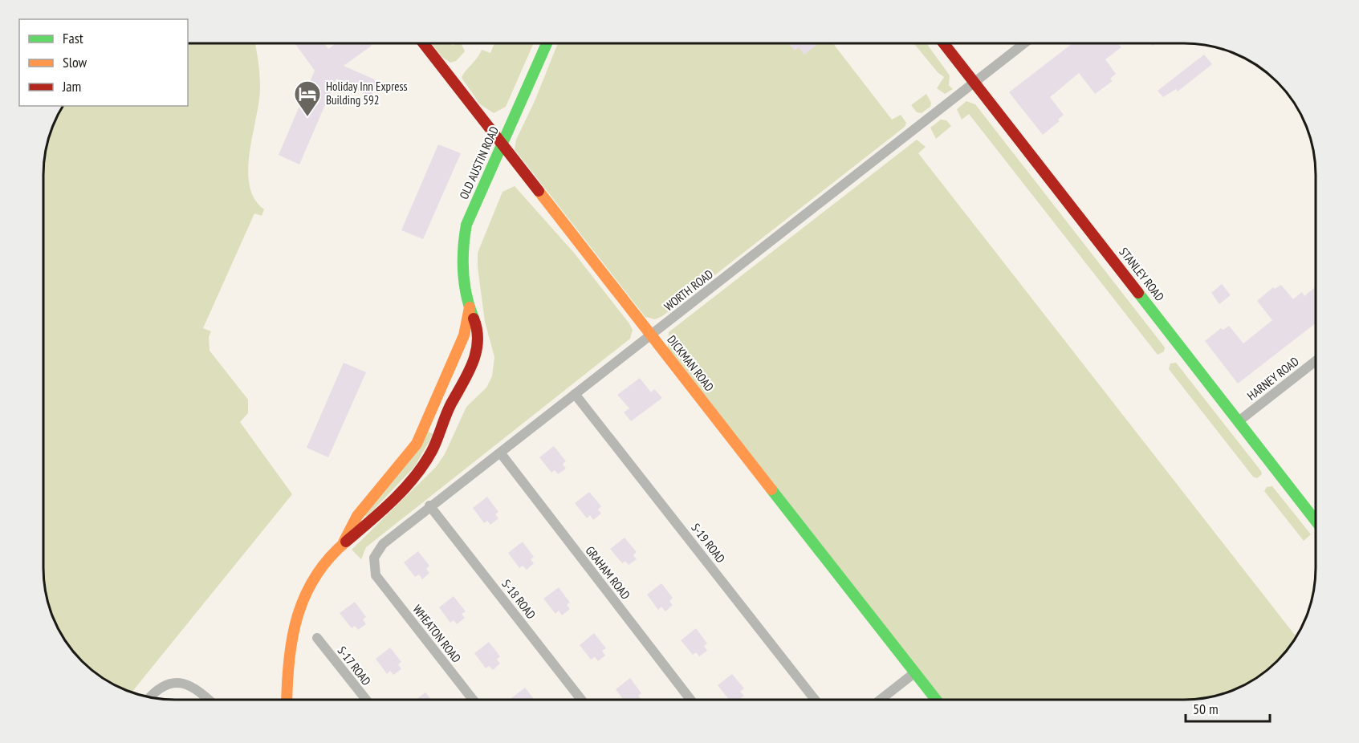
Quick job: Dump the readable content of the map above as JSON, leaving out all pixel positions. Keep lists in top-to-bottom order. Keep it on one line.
{"streets":{"street":["OLD AUSTIN ROAD","STANLEY ROAD","WORTH ROAD","DICKMAN ROAD","HARNEY ROAD","S-19 ROAD","GRAHAM ROAD","S-18 ROAD","WHEATON ROAD","S-17 ROAD"]},"crossings":[["OLD AUSTIN ROAD","DICKMAN ROAD"],["STANLEY ROAD","WORTH ROAD"],["STANLEY ROAD","HARNEY ROAD"],["WORTH ROAD","DICKMAN ROAD"],["WORTH ROAD","S-19 ROAD"],["WORTH ROAD","GRAHAM ROAD"],["WORTH ROAD","S-18 ROAD"],["WORTH ROAD","WHEATON ROAD"]],"places":{"hotel":["Holiday Inn Express Building 592"]},"legend":["Fast","Slow","Jam"],"scale_bar":"50 m"}
